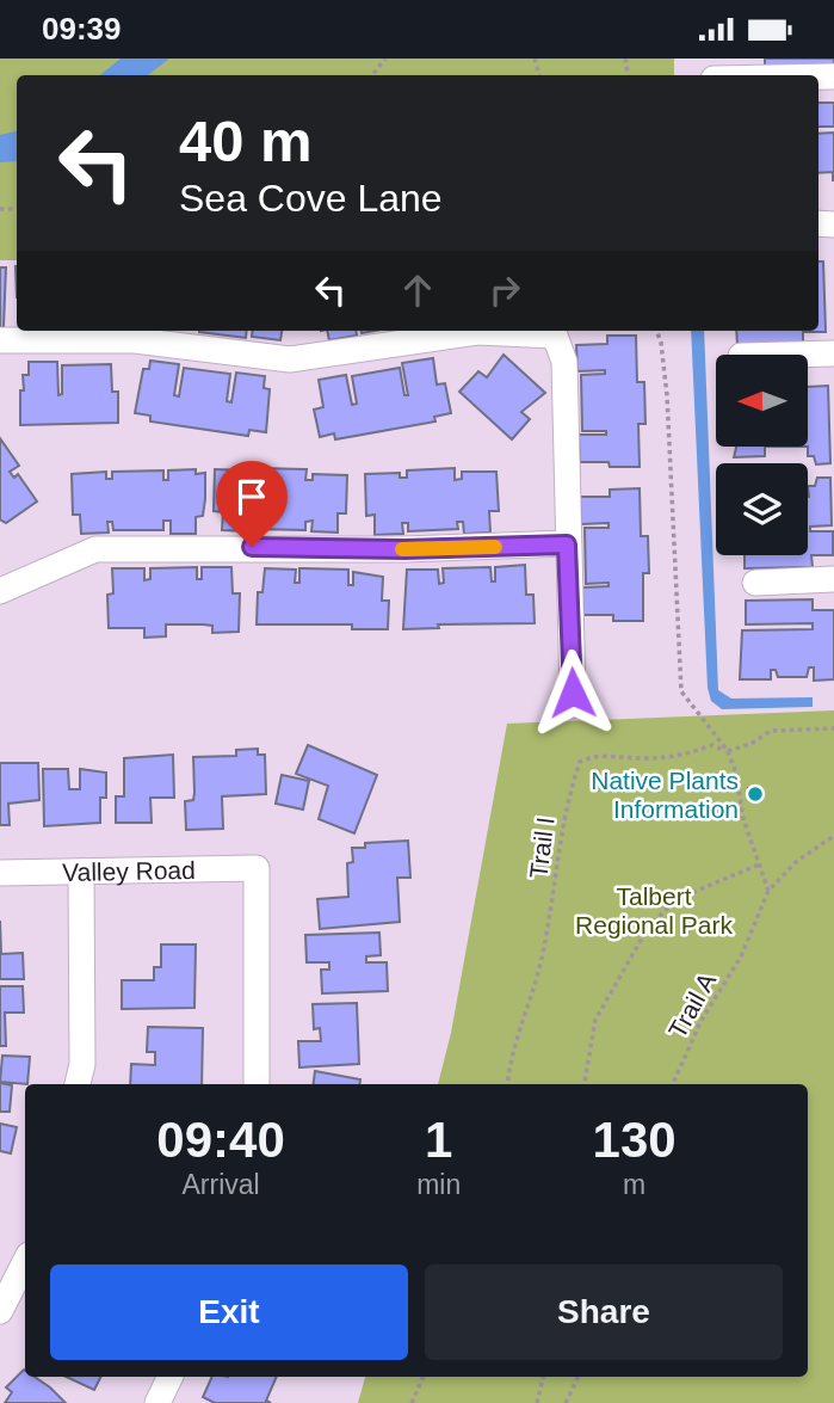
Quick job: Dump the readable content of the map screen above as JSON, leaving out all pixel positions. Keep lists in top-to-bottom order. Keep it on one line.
{"streets":{"street":["Valley Road"],"path":["Trail I","Trail A"]},"parks":["Talbert Regional Park"],"places":["Native Plants Information"],"north":"left","page":{"status":"09:39","turn":["40 m","Sea Cove Lane"],"eta":["09:40","Arrival","1","min","130","m"],"buttons":["Exit","Share"]}}
